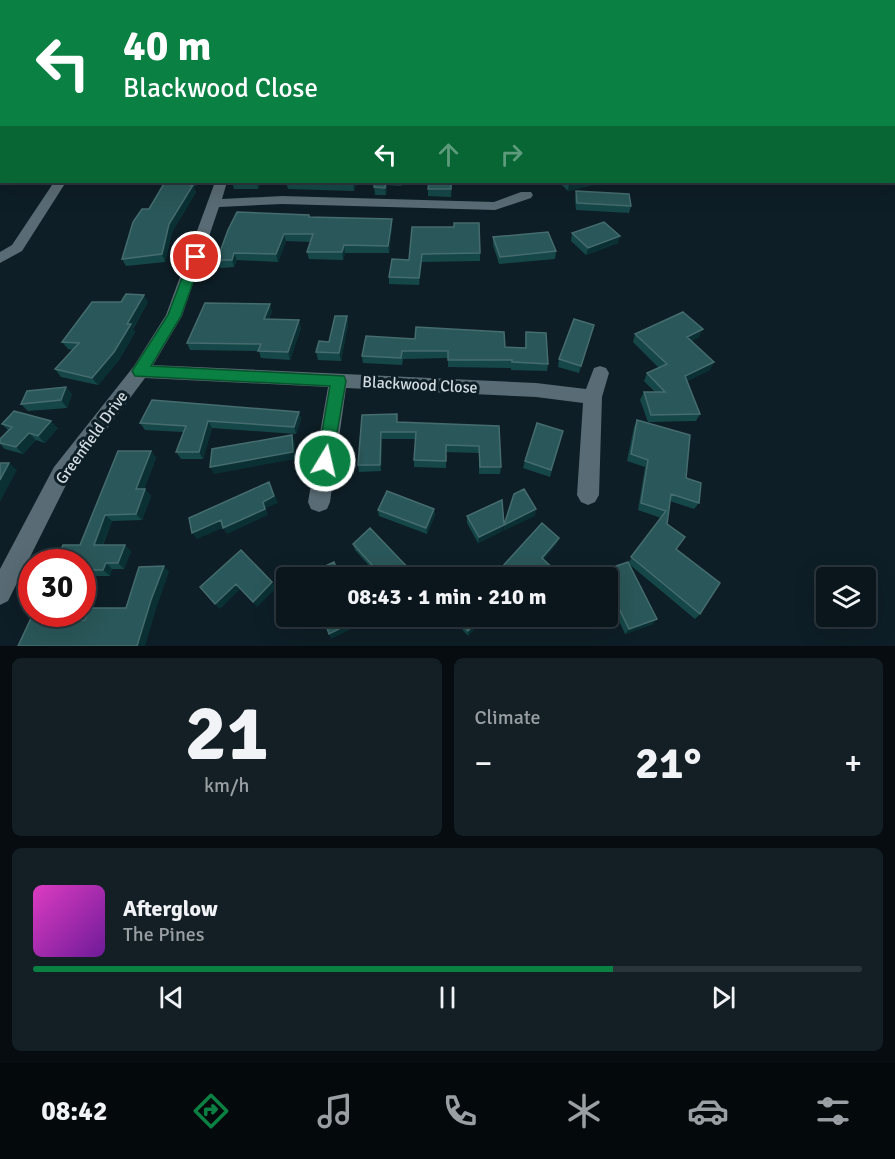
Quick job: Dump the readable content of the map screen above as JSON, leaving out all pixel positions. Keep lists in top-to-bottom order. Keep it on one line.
{"streets":{"street":["Blackwood Close","Greenfield Drive"]},"crossings":[["Blackwood Close","Greenfield Drive"]],"page":{"turn":["40 m","Blackwood Close"],"limit":"30","trip":"08:43 · 1 min · 210 m","tile":[["21","km/h"],"Climate"],"heat":["−","21°","+"],"song":["Afterglow","The Pines"],"tabs":"08:42"}}
